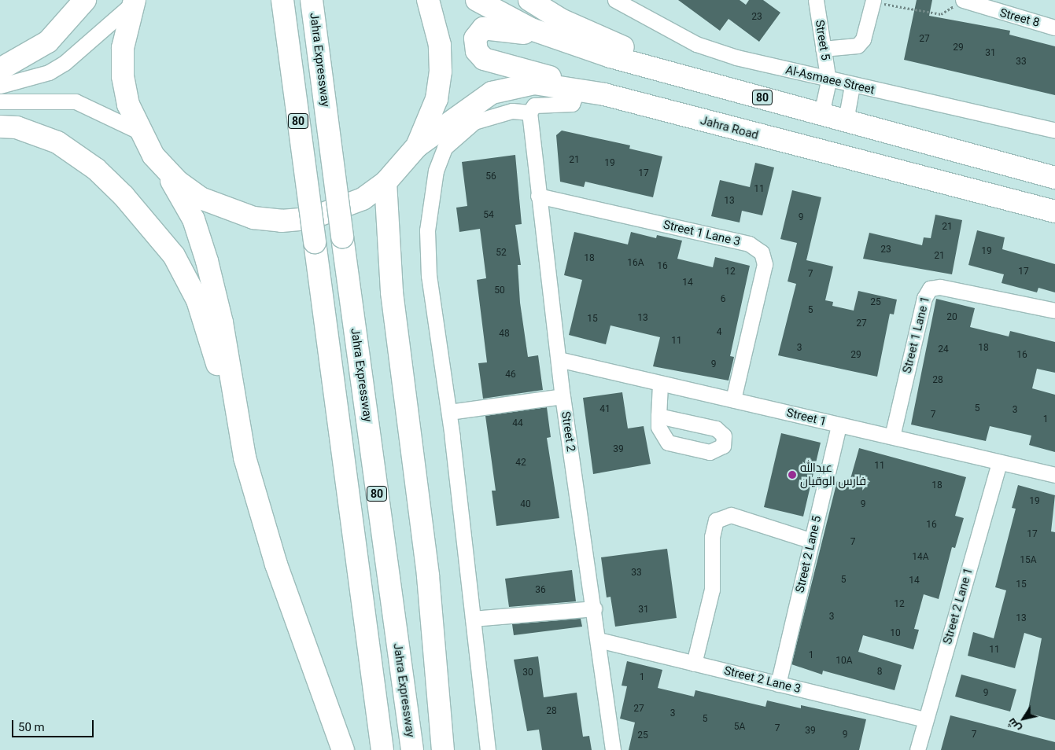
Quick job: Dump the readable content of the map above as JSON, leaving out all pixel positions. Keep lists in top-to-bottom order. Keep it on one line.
{"streets":{"highway":["Jahra Expressway","80","Jahra Road"],"street":["Street 8","Street 5","Al-Asmaee Street","Street 1 Lane 3","Street 1 Lane 1","Street 1","Street 2","Street 2 Lane 5","Street 2 Lane 1","Street 2 Lane 3"]},"crossings":[["Street 5","Al-Asmaee Street"],["Street 1 Lane 3","Street 1"],["Street 1 Lane 3","Street 2"],["Street 1 Lane 1","Street 1"],["Street 1","Street 2"],["Street 1","Street 2 Lane 5"],["Street 1","Street 2 Lane 1"],["Street 2","Street 2 Lane 3"],["Street 2 Lane 5","Street 2 Lane 3"],["Street 2 Lane 1","Street 2 Lane 3"]],"places":["عبدالله فارس الوقيان"],"house_numbers":["23","27","29","31","33","21","19","17","56","11","13","54","9","21","23","19","52","21","18","16A","16","12","17","7","14","50","6","25","5","20","13","15","27","4","48","11","3","18","24","29","16","9","46","28","5","41","3","7","1","44","39","42","11","18","19","40","9","16","17","7","14A","15A","33","5","14","15","36","12","31","3","13","10","11","1","10A","8","30","1","9","27","28","3","5","5A","7","39","9","7","25"],"scale_bar":"50 m","north":"bottom left"}
